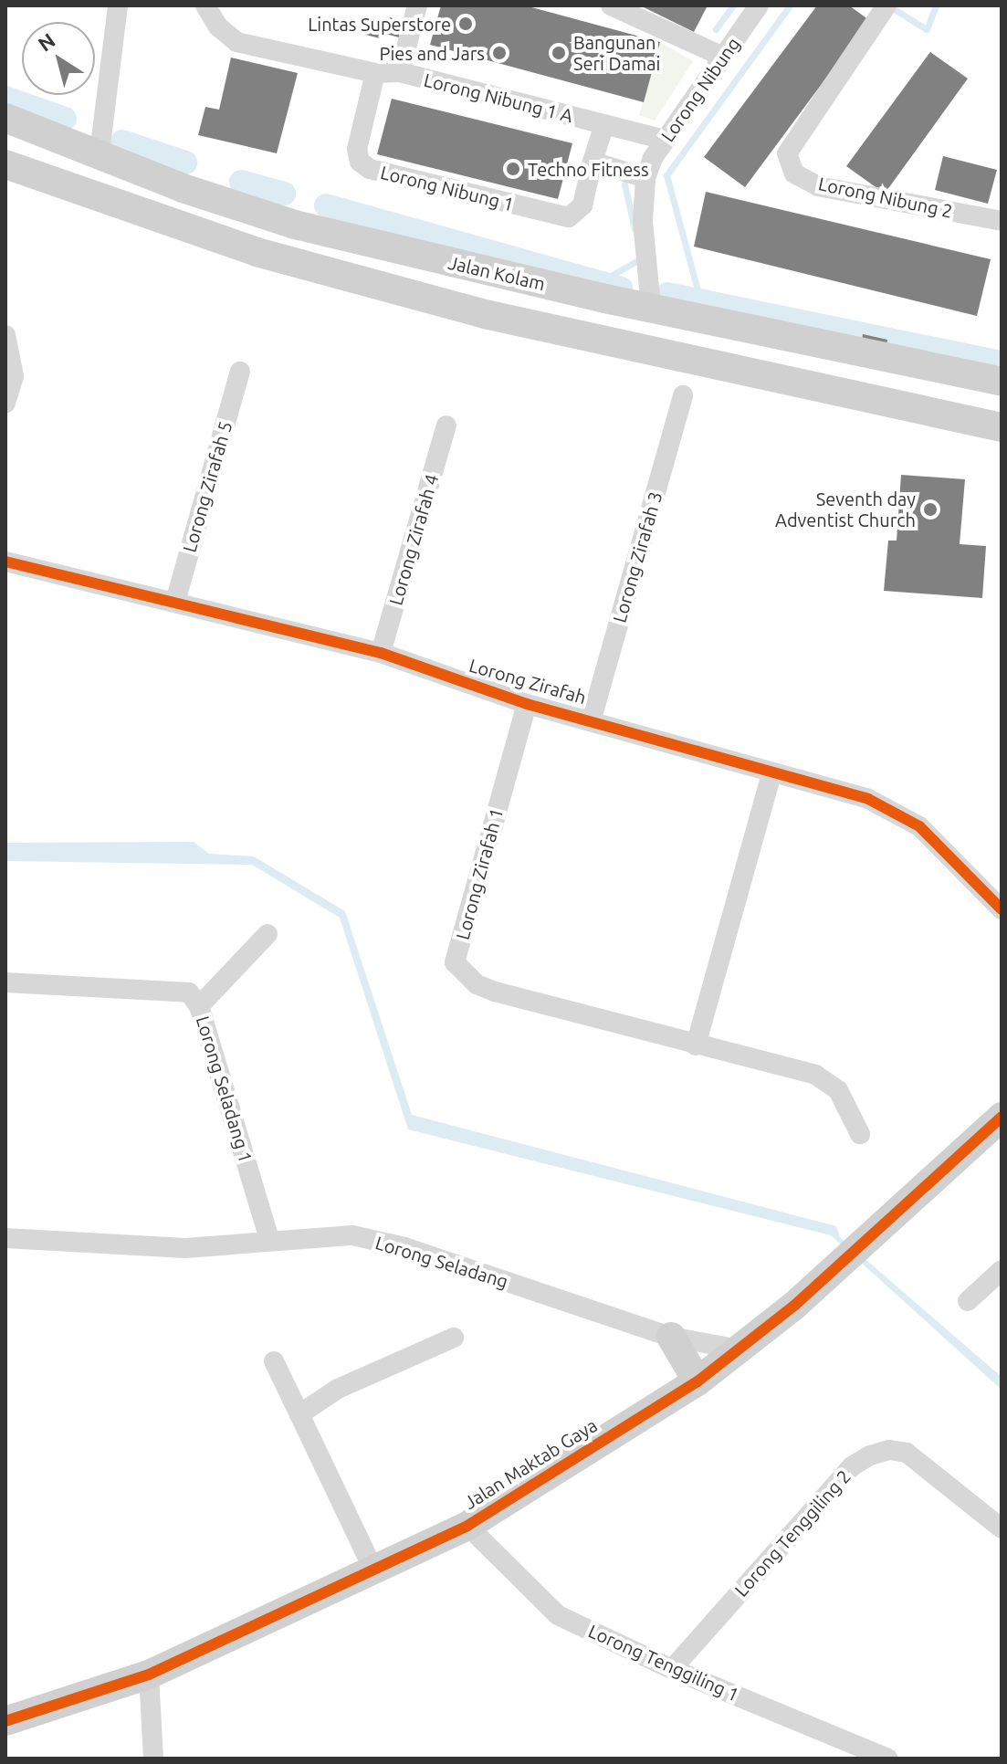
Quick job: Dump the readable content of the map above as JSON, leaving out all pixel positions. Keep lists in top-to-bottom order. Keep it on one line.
{"streets":{"main road":["Jalan Kolam","Jalan Maktab Gaya"],"street":["Lorong Nibung","Lorong Nibung 1 A","Lorong Nibung 1","Lorong Nibung 2","Lorong Zirafah 5","Lorong Zirafah 4","Lorong Zirafah 3","Lorong Zirafah","Lorong Zirafah 1","Lorong Seladang 1","Lorong Seladang","Lorong Tenggiling 2","Lorong Tenggiling 1"]},"crossings":[["Lorong Nibung","Lorong Nibung 1 A"],["Lorong Nibung","Jalan Kolam"],["Lorong Zirafah 5","Lorong Zirafah"],["Lorong Zirafah 4","Lorong Zirafah"],["Lorong Zirafah 3","Lorong Zirafah"],["Lorong Zirafah","Lorong Zirafah 1"],["Lorong Seladang 1","Lorong Seladang"],["Lorong Seladang","Jalan Maktab Gaya"],["Jalan Maktab Gaya","Lorong Tenggiling 1"],["Lorong Tenggiling 2","Lorong Tenggiling 1"]],"places":["Lintas Superstore","Pies and Jars","Bangunan Seri Damai","Techno Fitness","Seventh day Adventist Church"],"north":"top left"}
